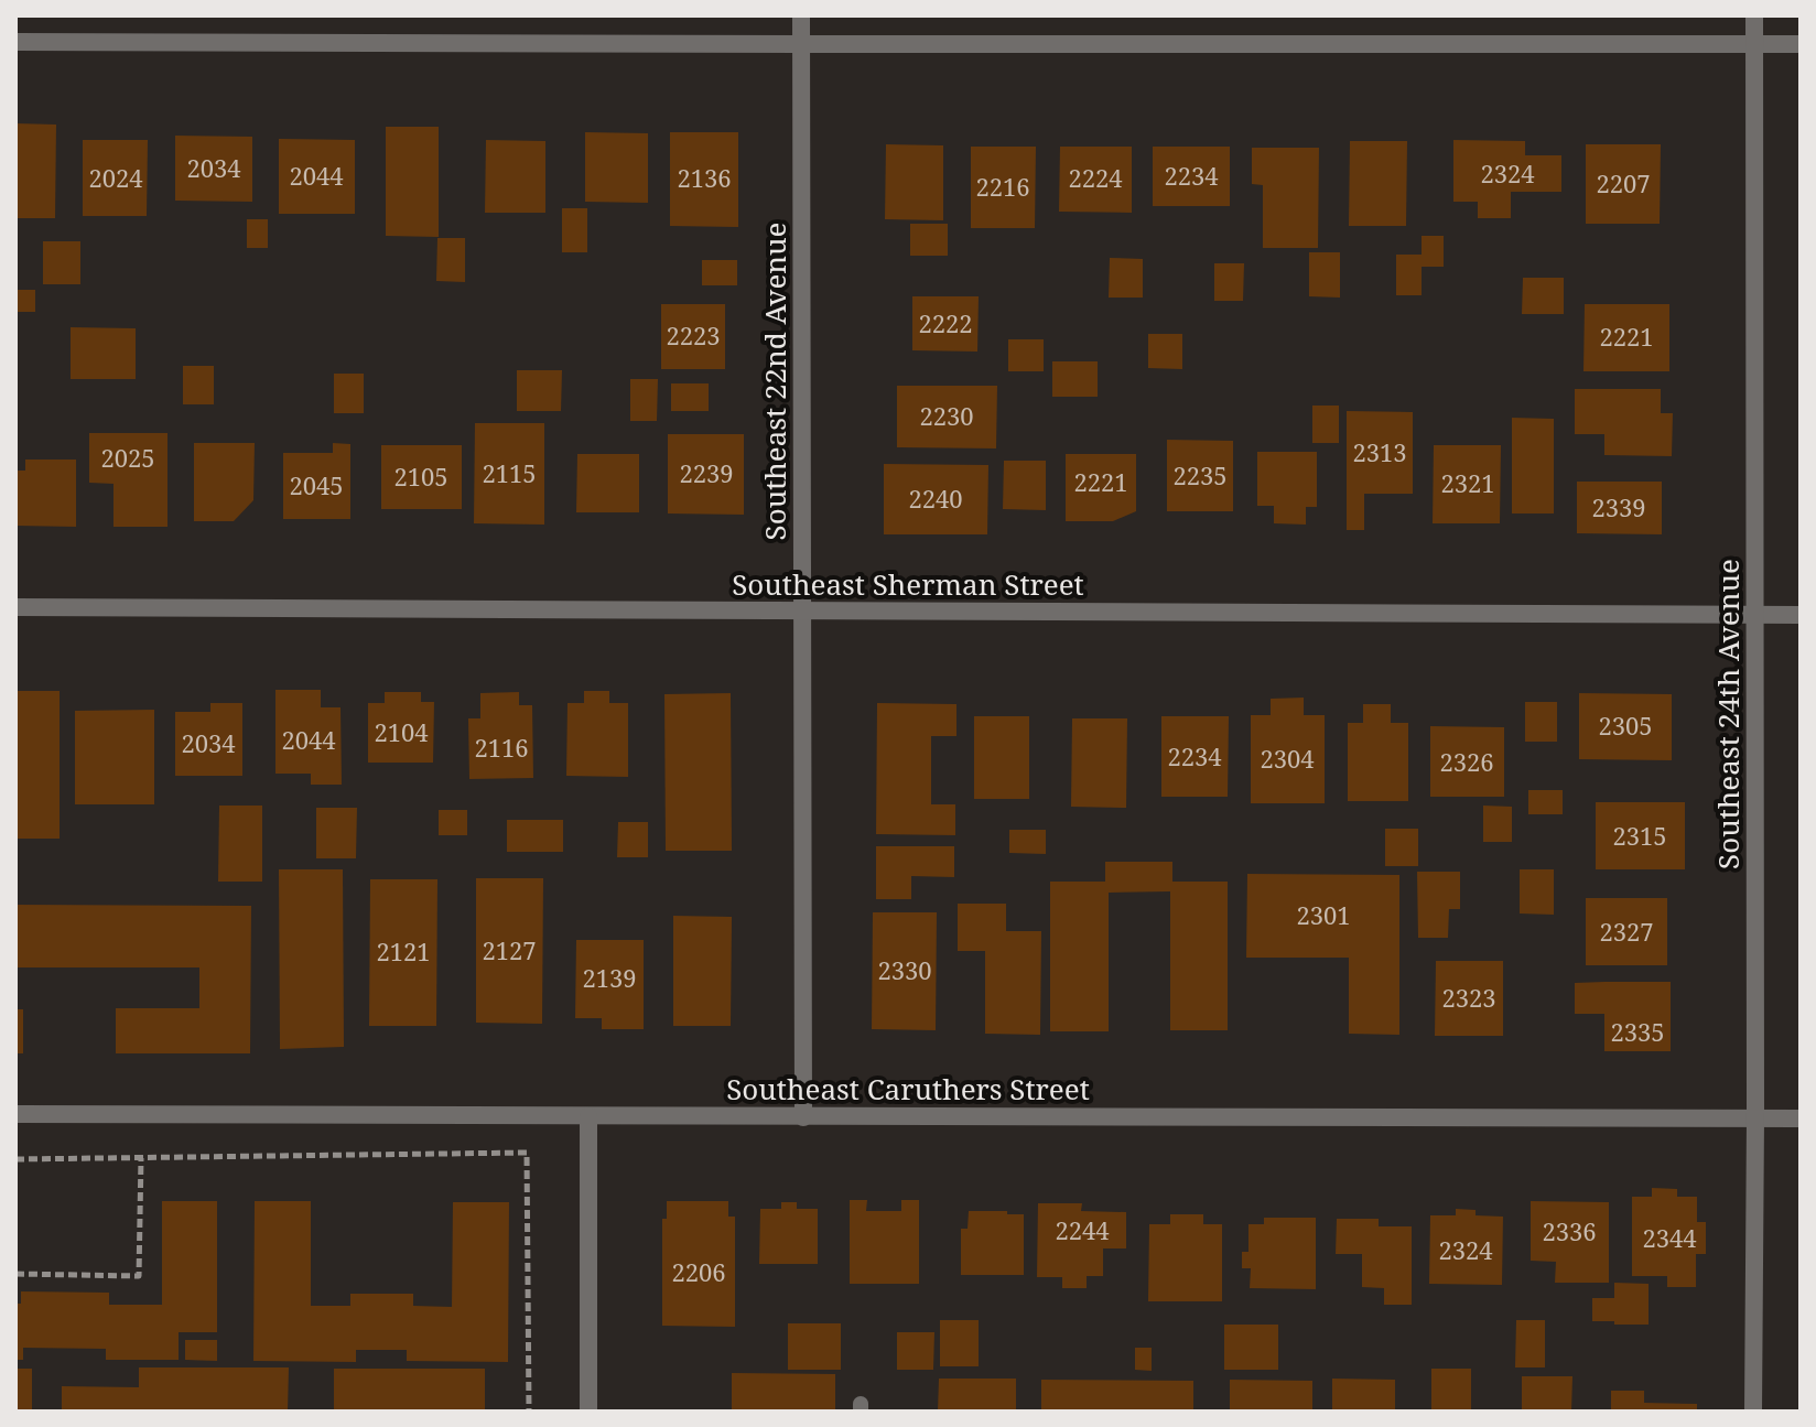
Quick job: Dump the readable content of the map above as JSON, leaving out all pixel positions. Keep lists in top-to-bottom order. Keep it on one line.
{"streets":{"street":["Southeast 22nd Avenue","Southeast Sherman Street","Southeast 24th Avenue","Southeast Caruthers Street"]},"crossings":[["Southeast 22nd Avenue","Southeast Sherman Street"],["Southeast 22nd Avenue","Southeast Caruthers Street"],["Southeast Sherman Street","Southeast 24th Avenue"],["Southeast 24th Avenue","Southeast Caruthers Street"]],"house_numbers":["2034","2324","2044","2234","2024","2136","2224","2207","2216","2222","2223","2221","2230","2313","2025","2115","2239","2235","2105","2221","2321","2045","2240","2339","2305","2104","2044","2034","2116","2234","2304","2326","2315","2301","2327","2127","2121","2330","2139","2323","2335","2244","2336","2344","2324","2206"]}
